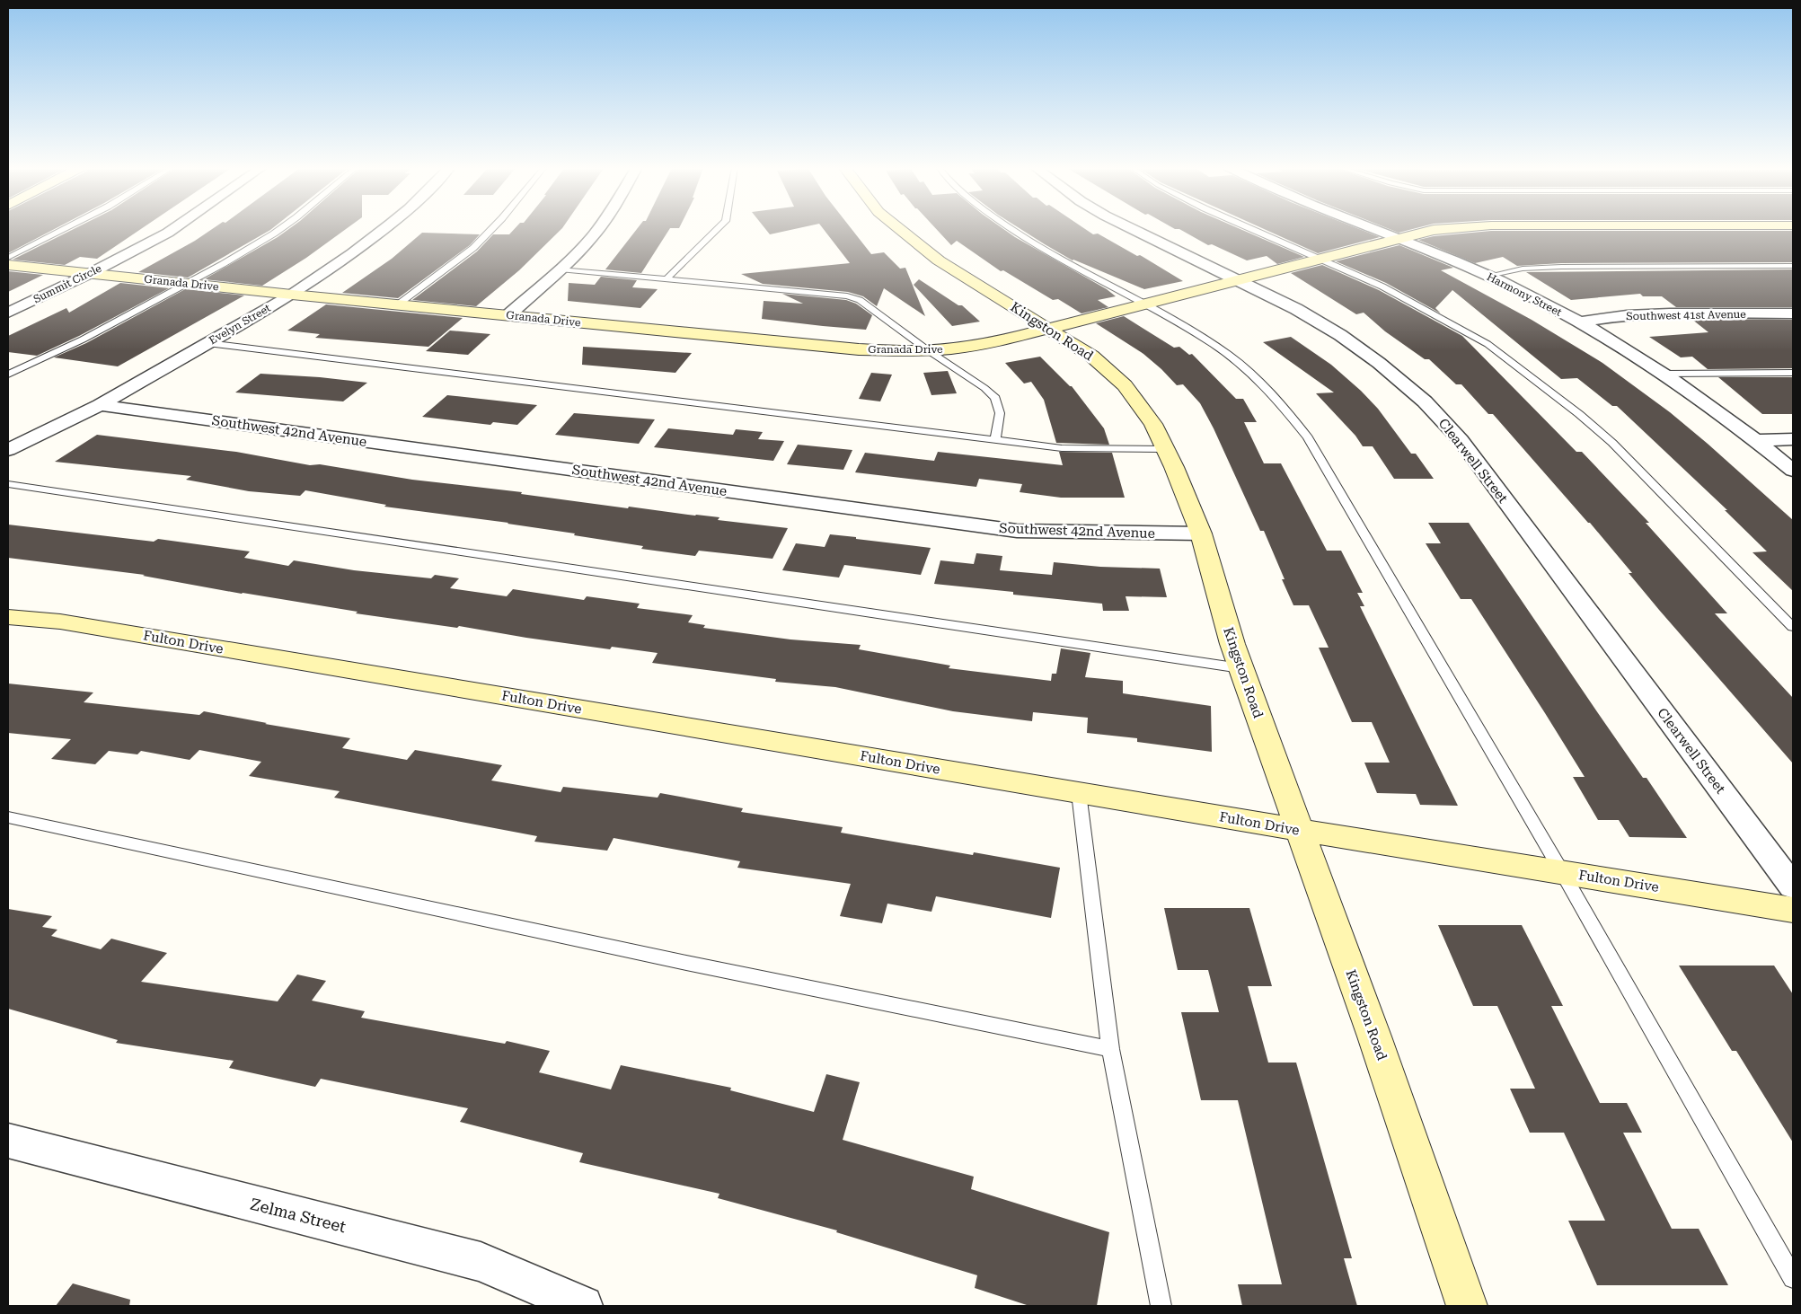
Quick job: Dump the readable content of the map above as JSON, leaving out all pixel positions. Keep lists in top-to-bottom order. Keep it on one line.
{"streets":{"street":["Granada Drive","Summit Circle","Harmony Street","Southwest 41st Avenue","Evelyn Street","Kingston Road","Southwest 42nd Avenue","Clearwell Street","Fulton Drive","Zelma Street"]},"crossings":[["Granada Drive","Summit Circle"],["Granada Drive","Harmony Street"],["Granada Drive","Evelyn Street"],["Granada Drive","Kingston Road"],["Granada Drive","Clearwell Street"],["Harmony Street","Southwest 41st Avenue"],["Evelyn Street","Southwest 42nd Avenue"],["Kingston Road","Southwest 42nd Avenue"],["Kingston Road","Fulton Drive"]]}
